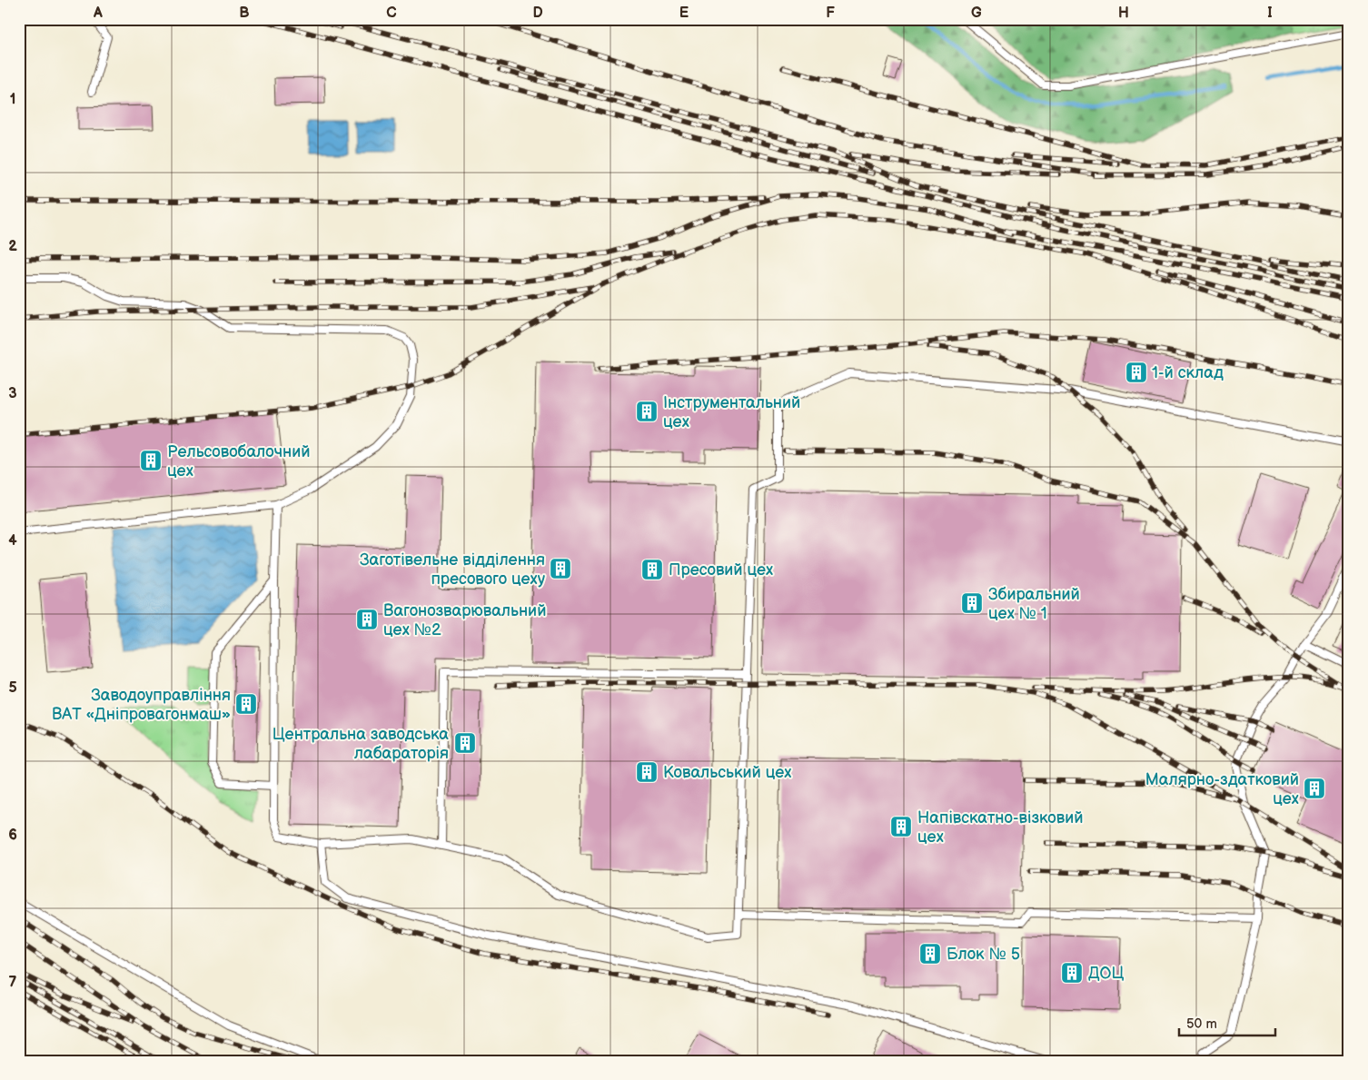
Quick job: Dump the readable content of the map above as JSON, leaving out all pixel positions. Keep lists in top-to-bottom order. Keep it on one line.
{"places":{"building":["1-й склад","Інструментальний цех","Рельсовобалочний цех","Заготівельне відділення пресового цеху","Пресовий цех","Збиральний цех № 1","Вагонозварювальний цех №2","Заводоуправління ВАТ «Дніпровагонмаш»","Центральна заводська лабараторія","Ковальський цех","Малярно-здатковий цех","Напівскатно-візковий цех","Блок № 5","ДОЦ"]},"scale_bar":"50 m","grid":{"columns":["A","B","C","D","E","F","G","H","I"],"rows":["1","2","3","4","5","6","7"]}}
